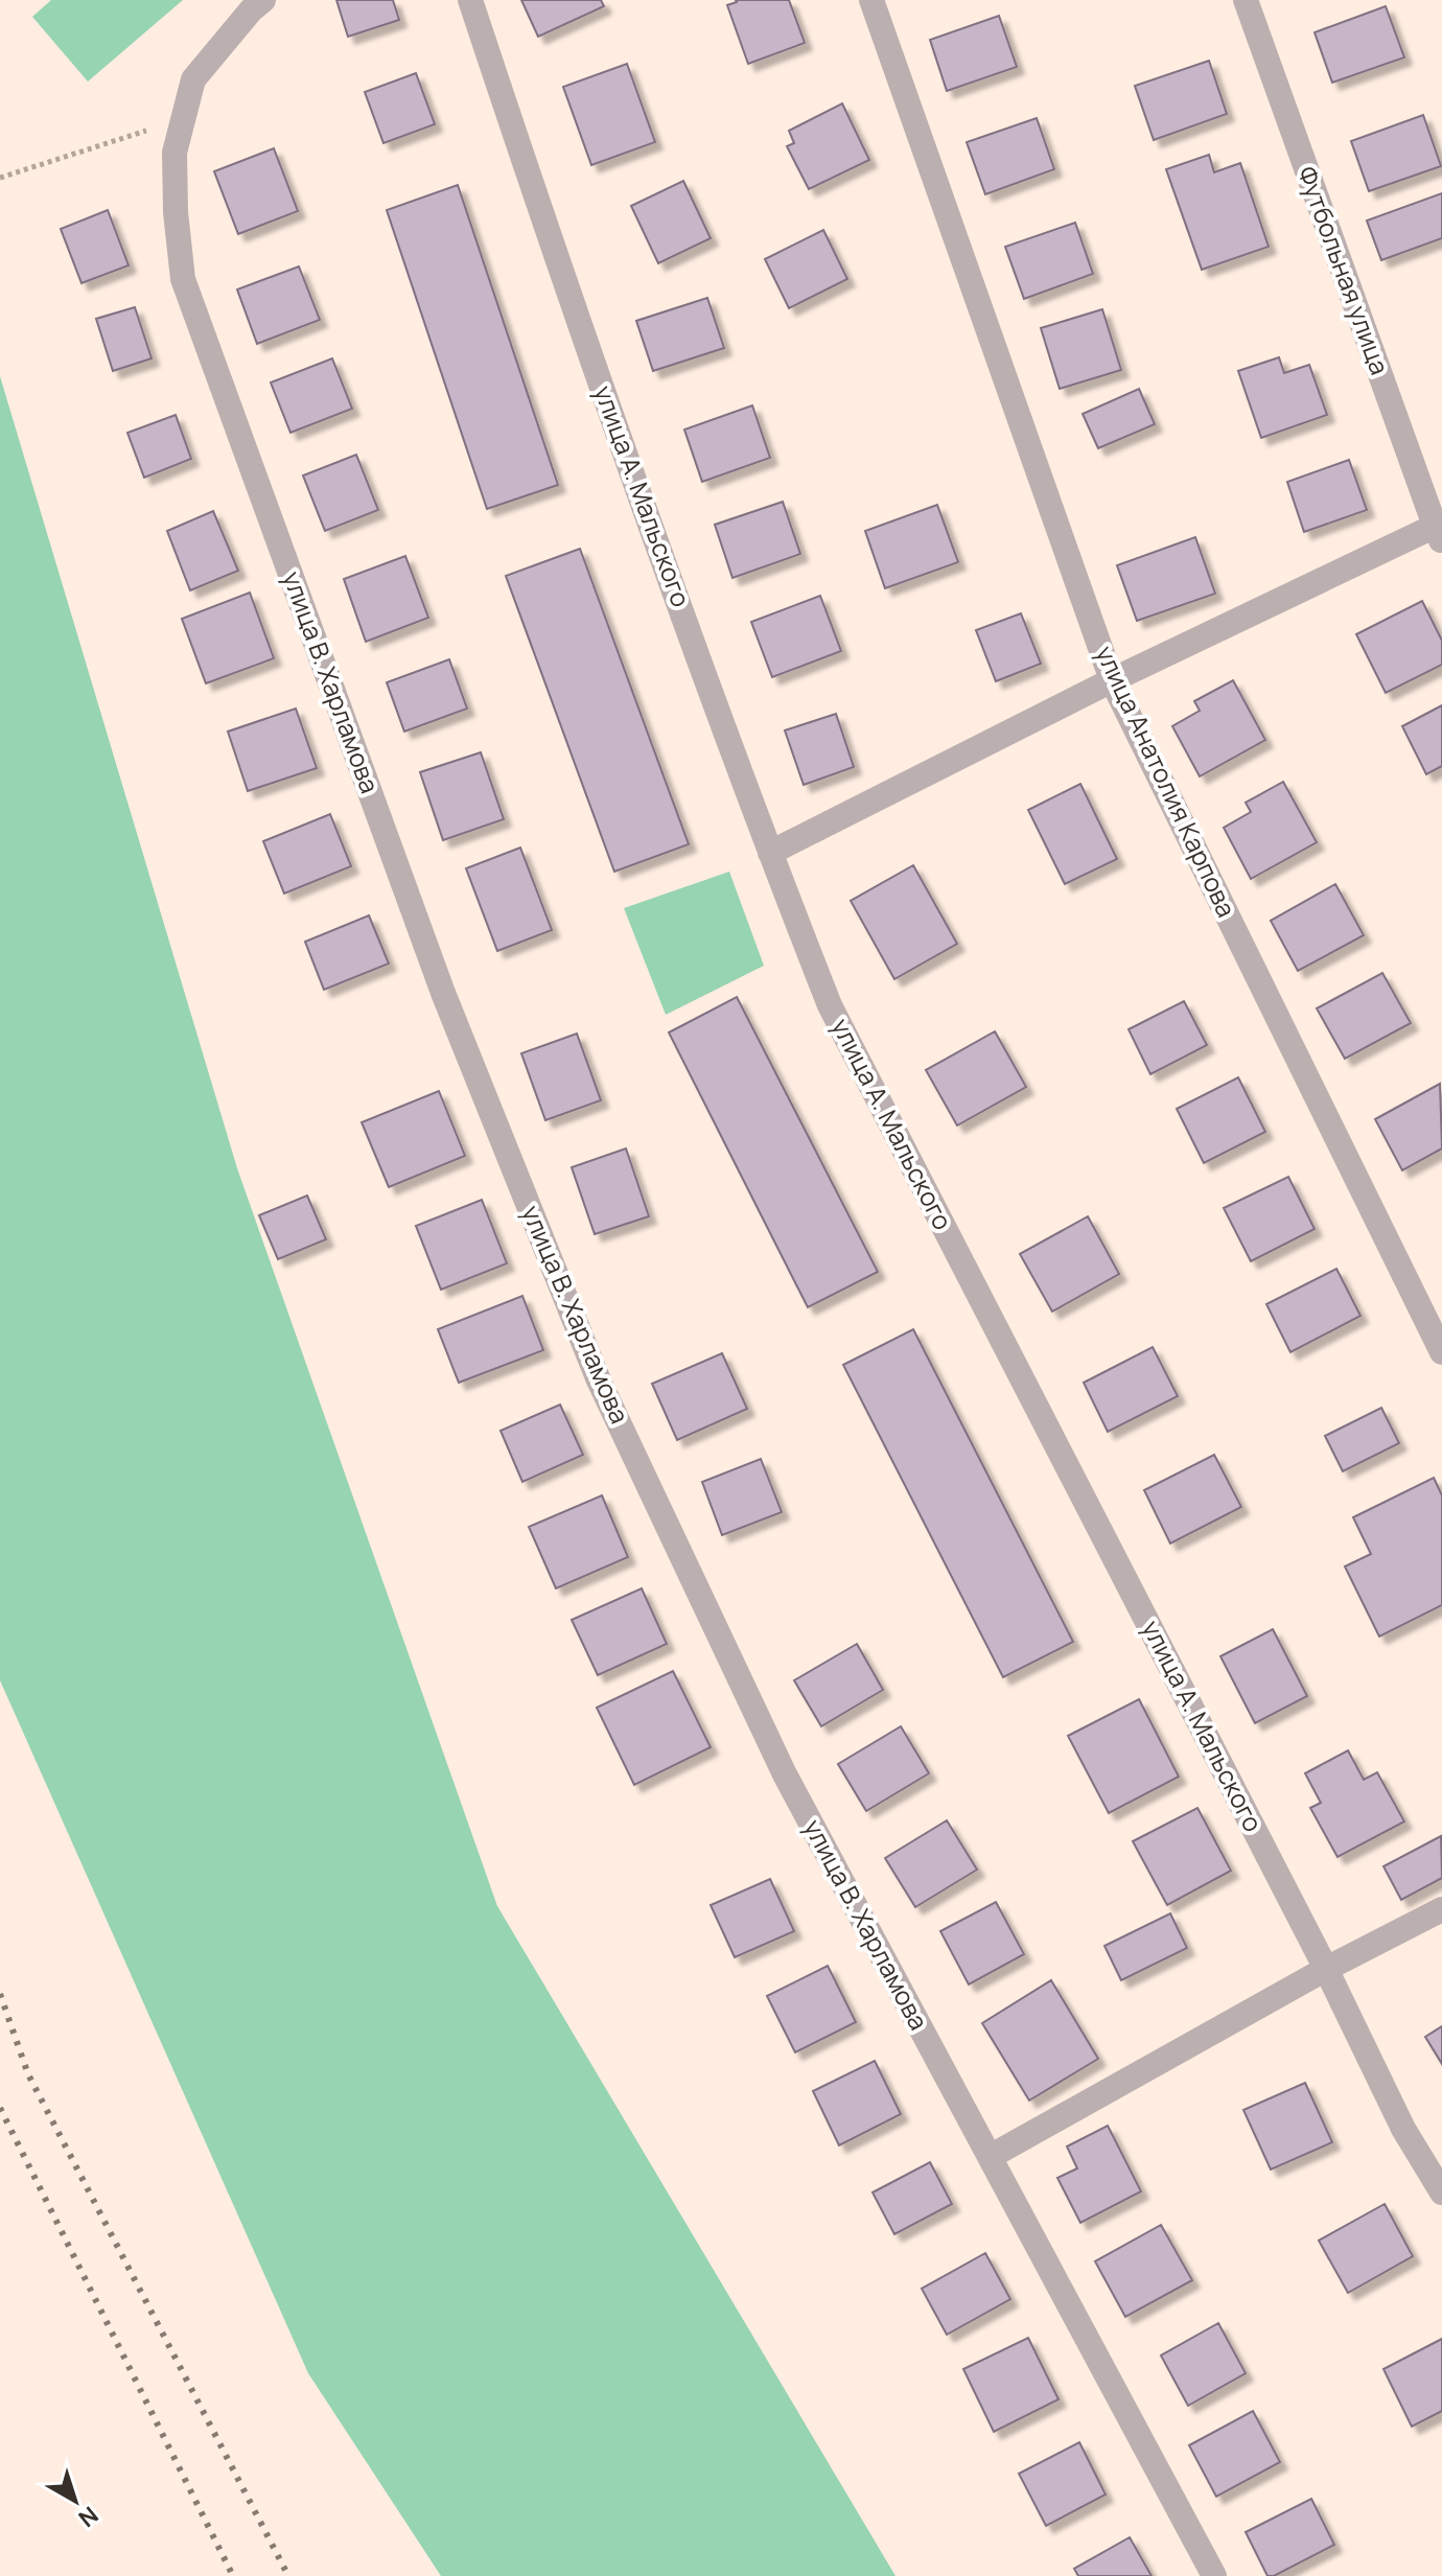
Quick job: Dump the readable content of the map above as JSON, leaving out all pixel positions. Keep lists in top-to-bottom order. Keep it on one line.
{"streets":{"street":["Футбольная улица","улица А. Мальского","улица В. Харламова","улица Анатолия Карпова"]},"north":"bottom right"}
